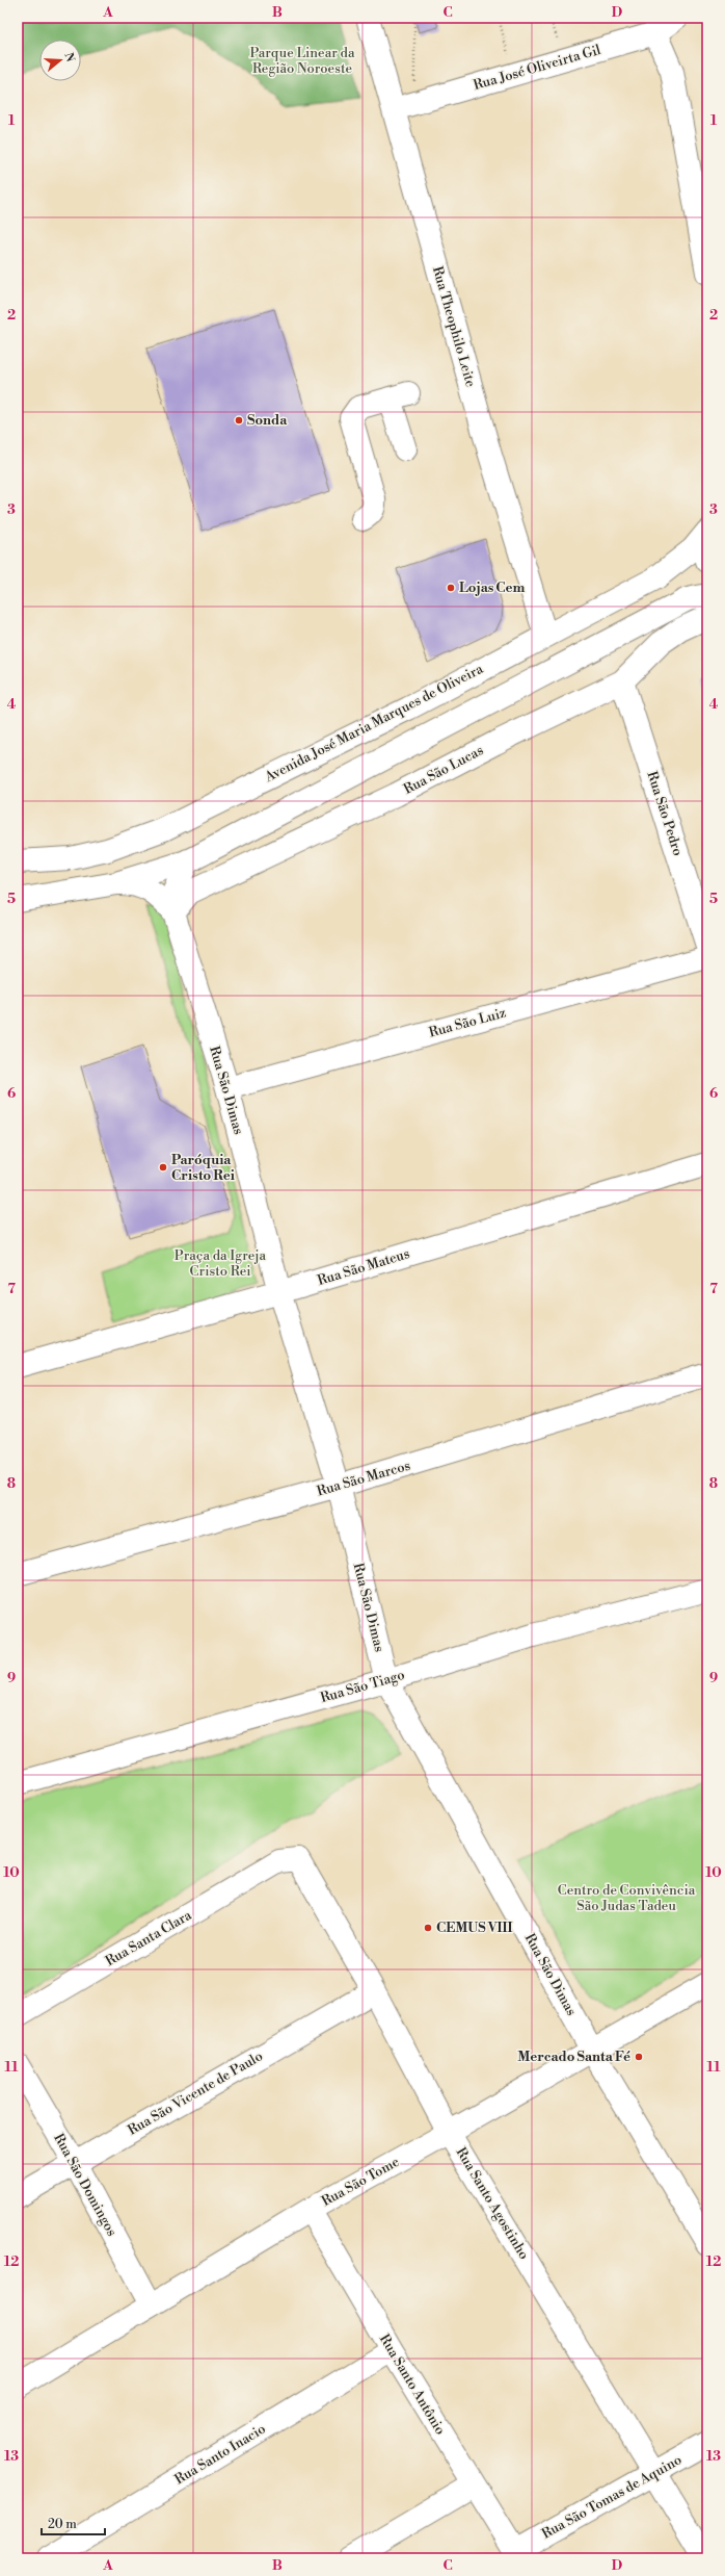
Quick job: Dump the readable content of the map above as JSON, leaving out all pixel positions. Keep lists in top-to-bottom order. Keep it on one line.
{"streets":{"street":["Rua José Oliveirta Gil","Rua Theophilo Leite","Avenida José Maria Marques de Oliveira","Rua São Lucas","Rua São Pedro","Rua São Luiz","Rua São Dimas","Rua São Mateus","Rua São Marcos","Rua São Tiago","Rua Santa Clara","Rua São Vicente de Paulo","Rua São Tome","Rua São Domingos","Rua Santo Agostinho","Rua Santo Antônio","Rua Santo Inacio","Rua São Tomas de Aquino"]},"crossings":[["Rua José Oliveirta Gil","Rua Theophilo Leite"],["Rua Theophilo Leite","Avenida José Maria Marques de Oliveira"],["Rua São Lucas","Rua São Pedro"],["Rua São Lucas","Rua São Dimas"],["Rua São Luiz","Rua São Dimas"],["Rua São Dimas","Rua São Mateus"],["Rua São Dimas","Rua São Marcos"],["Rua São Dimas","Rua São Tiago"],["Rua São Dimas","Rua São Tome"],["Rua Santa Clara","Rua Santo Agostinho"],["Rua São Vicente de Paulo","Rua São Domingos"],["Rua São Vicente de Paulo","Rua Santo Agostinho"],["Rua São Tome","Rua São Domingos"],["Rua São Tome","Rua Santo Agostinho"],["Rua São Tome","Rua Santo Antônio"],["Rua Santo Agostinho","Rua São Tomas de Aquino"],["Rua Santo Antônio","Rua Santo Inacio"],["Rua Santo Antônio","Rua São Tomas de Aquino"]],"parks":["Parque Linear da Região Noroeste","Praça da Igreja Cristo Rei","Centro de Convivência São Judas Tadeu"],"places":["Sonda","Lojas Cem","Paróquia Cristo Rei","CEMUS VIII","Mercado Santa Fé"],"scale_bar":"20 m","north":"right","grid":{"columns":["A","B","C","D"],"rows":["1","2","3","4","5","6","7","8","9","10","11","12","13"]}}
